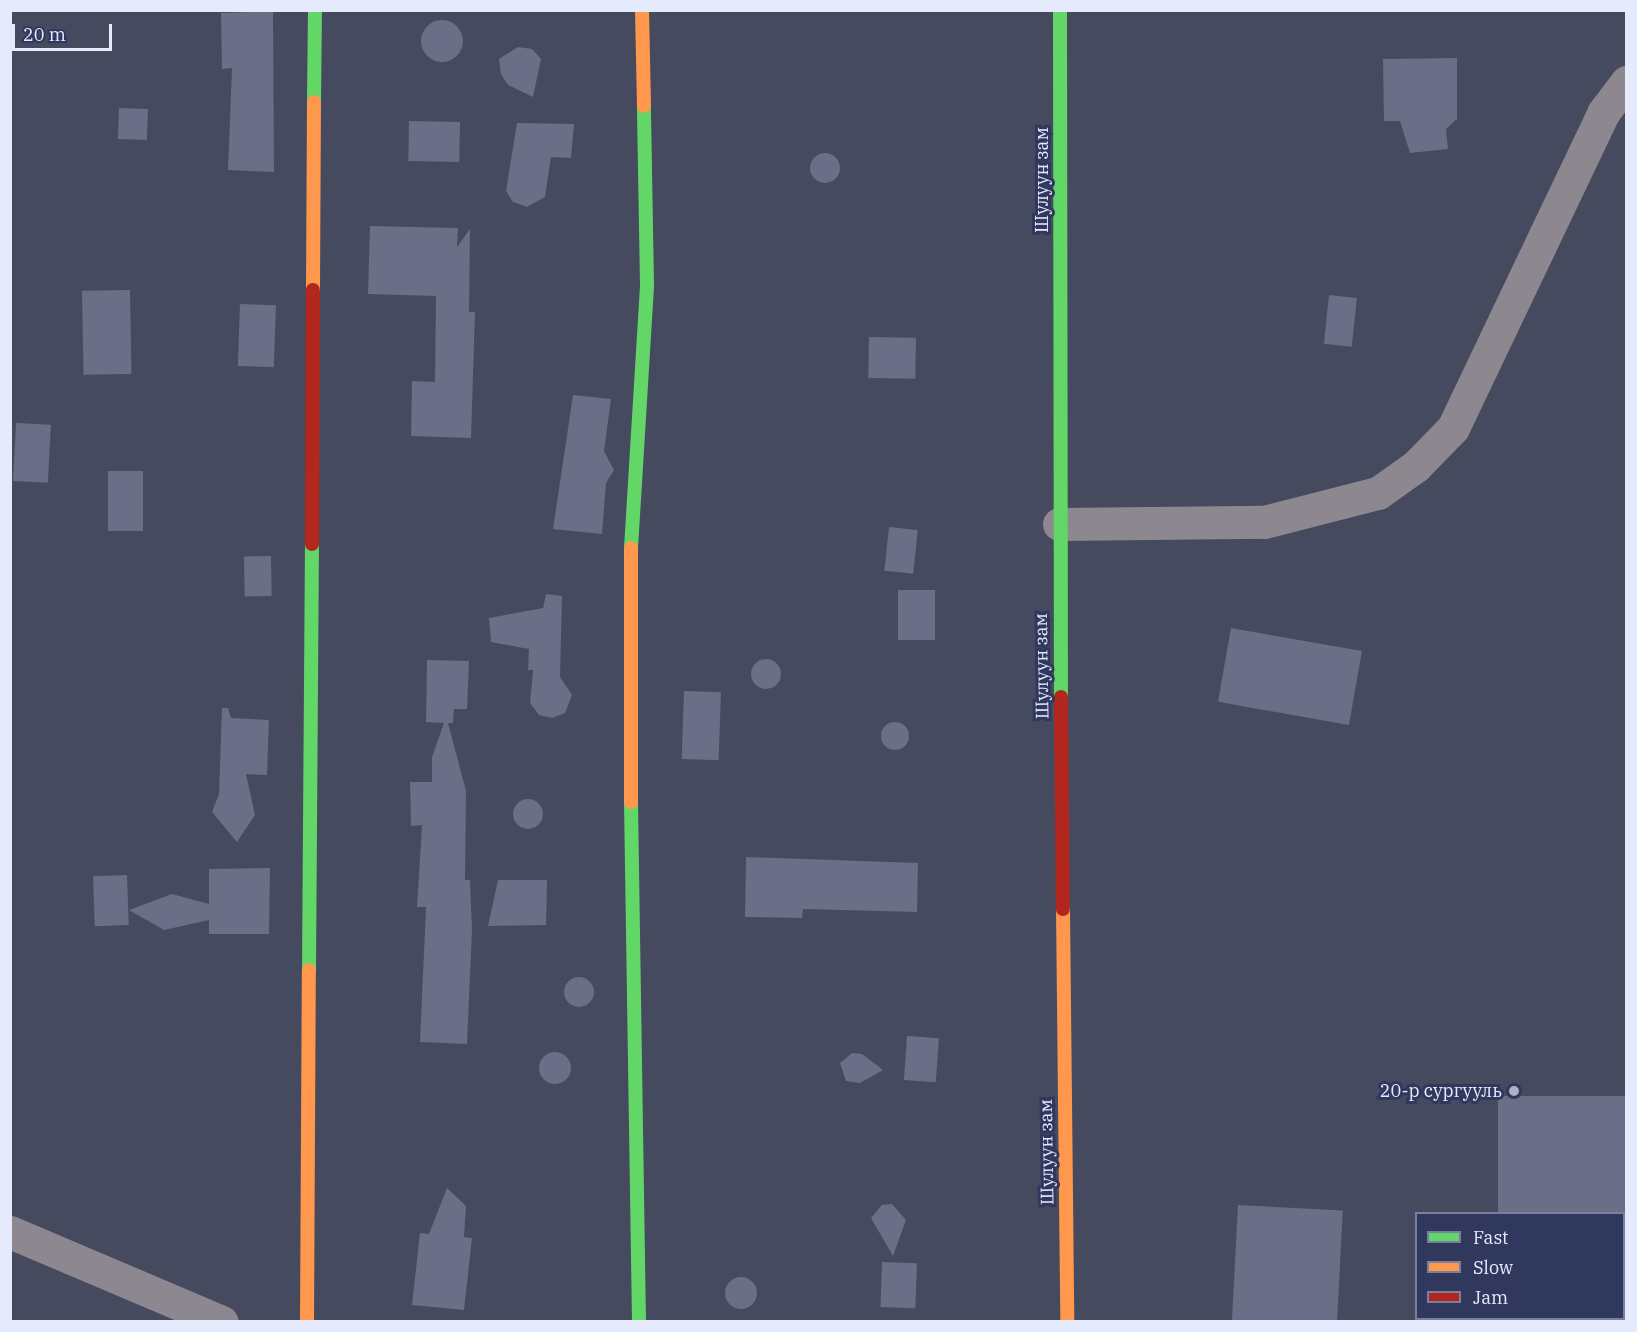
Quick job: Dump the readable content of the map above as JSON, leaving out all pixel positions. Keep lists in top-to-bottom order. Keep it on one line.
{"streets":{"street":["Шулуун зам"]},"places":["20-р сургууль"],"legend":["Fast","Slow","Jam"],"scale_bar":"20 m"}
